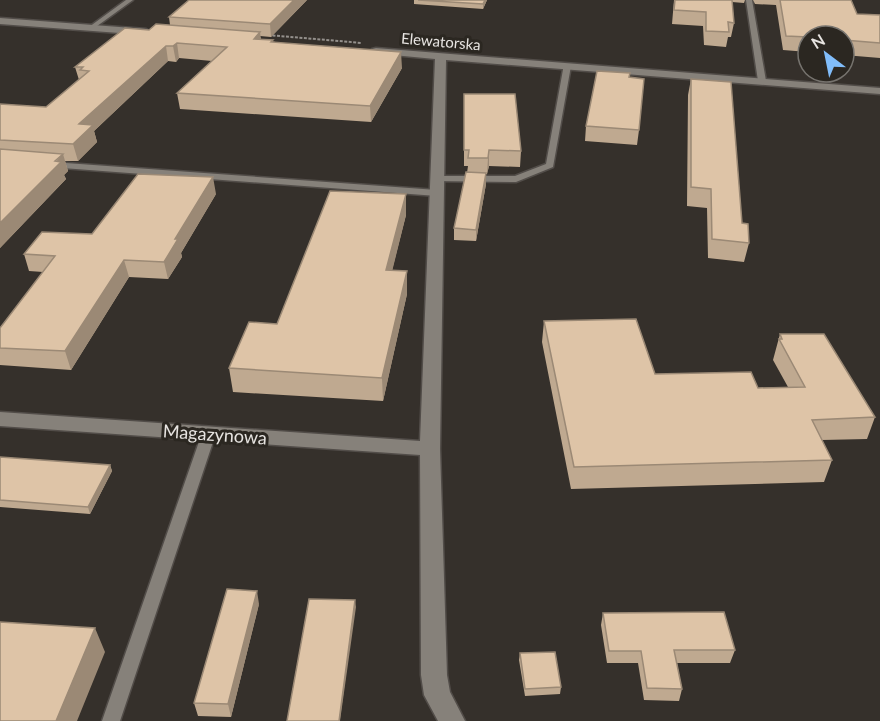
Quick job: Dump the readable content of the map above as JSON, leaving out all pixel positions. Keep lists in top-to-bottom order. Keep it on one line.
{"streets":{"street":["Elewatorska","Magazynowa"]},"north":"top left"}
